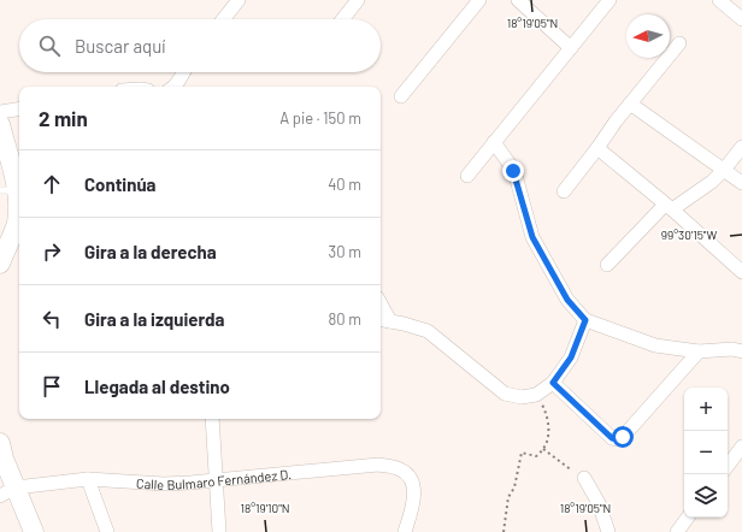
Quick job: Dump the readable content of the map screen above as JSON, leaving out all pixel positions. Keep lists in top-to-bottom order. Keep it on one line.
{"streets":{"street":["Calle Bulmaro Fernández D."]},"north":"left","page":{"search":"Buscar aquí","heading":["2 min","A pie · 150 m"],"list":[["Continúa","40 m"],["Gira a la derecha","30 m"],["Gira a la izquierda","80 m"],"Llegada al destino"],"map_buttons":["+","−"]},"coordinates":["18°19'05\"N","99°30'15\"W","18°19'10\"N"]}
